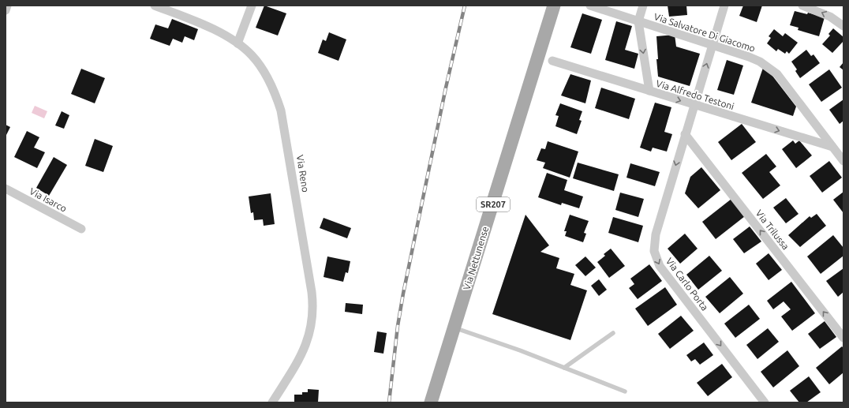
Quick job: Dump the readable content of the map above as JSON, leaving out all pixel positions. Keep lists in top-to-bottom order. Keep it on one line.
{"streets":{"main road":["SR207","Via Nettunense"],"street":["Via Salvatore Di Giacomo","Via Alfredo Testoni","Via Reno","Via Isarco","Via Trilussa","Via Carlo Porta"]},"crossings":[["Via Salvatore Di Giacomo","Via Alfredo Testoni"],["Via Salvatore Di Giacomo","Via Carlo Porta"],["Via Alfredo Testoni","Via Carlo Porta"],["Via Trilussa","Via Carlo Porta"]],"one_way":["Via Alfredo Testoni","Via Trilussa"]}
